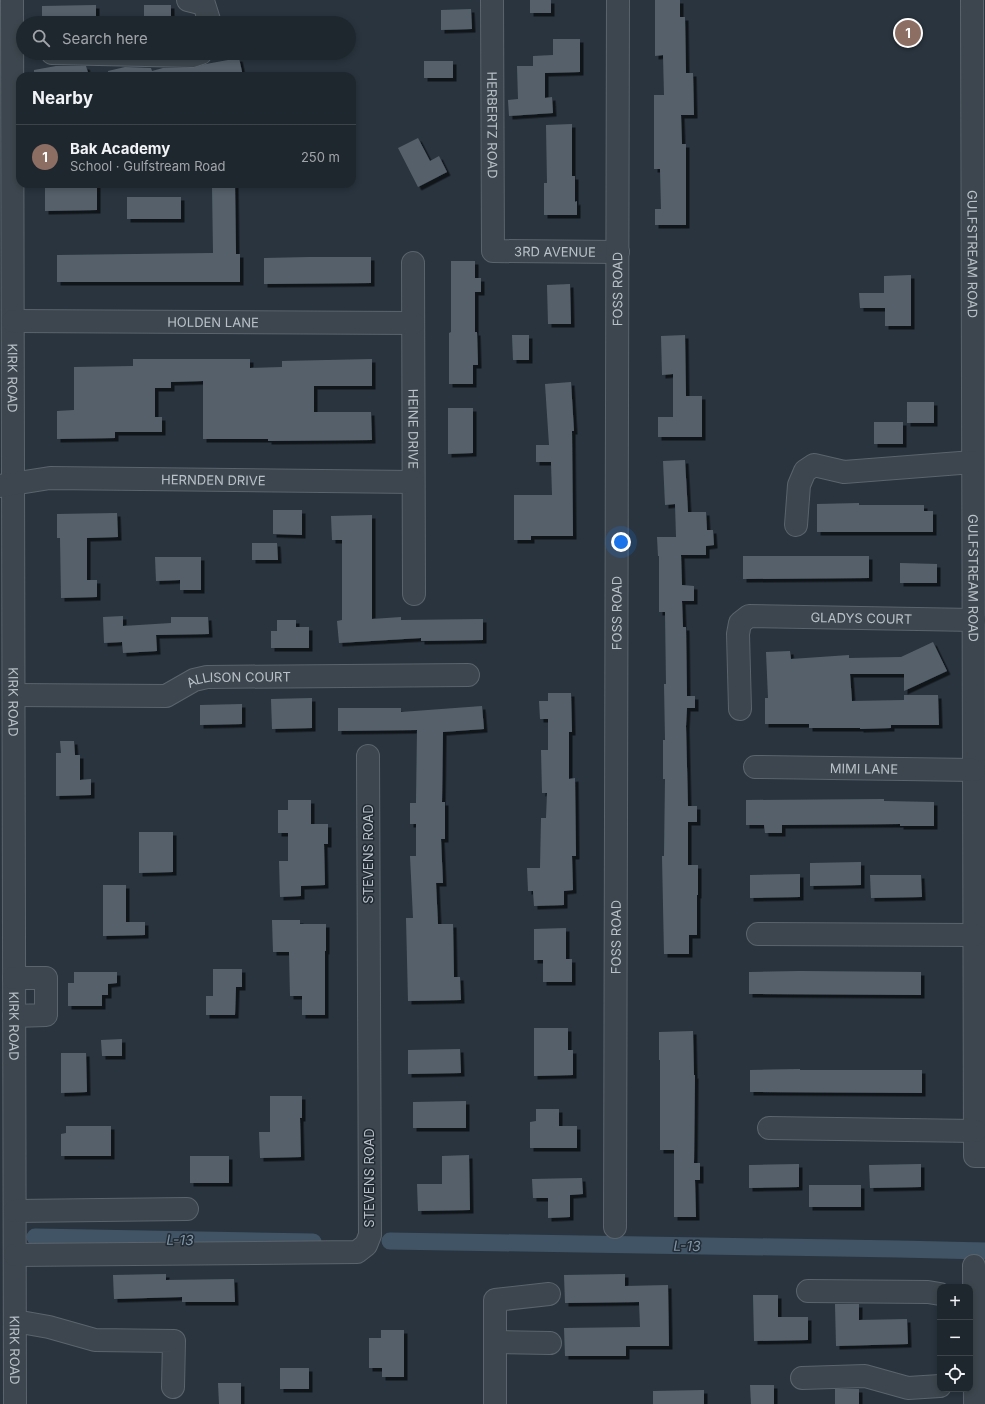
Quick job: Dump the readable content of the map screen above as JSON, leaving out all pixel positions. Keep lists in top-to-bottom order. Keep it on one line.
{"streets":{"street":["HERBERTZ ROAD","3RD AVENUE","GULFSTREAM ROAD","FOSS ROAD","HOLDEN LANE","KIRK ROAD","HEINE DRIVE","HERNDEN DRIVE","GLADYS COURT","ALLISON COURT","MIMI LANE","STEVENS ROAD"]},"crossings":[["HERBERTZ ROAD","3RD AVENUE"],["3RD AVENUE","FOSS ROAD"],["GULFSTREAM ROAD","GLADYS COURT"],["GULFSTREAM ROAD","MIMI LANE"],["HOLDEN LANE","KIRK ROAD"],["HOLDEN LANE","HEINE DRIVE"],["KIRK ROAD","HERNDEN DRIVE"],["KIRK ROAD","ALLISON COURT"],["KIRK ROAD","STEVENS ROAD"],["HEINE DRIVE","HERNDEN DRIVE"]],"water":["L-13"],"page":{"search":"Search here","pins":"1","heading":"Nearby","list":[{"mark":"1","name":"Bak Academy","note":"School · Gulfstream Road","value":"250 m"}],"map_buttons":["+","−"]}}
